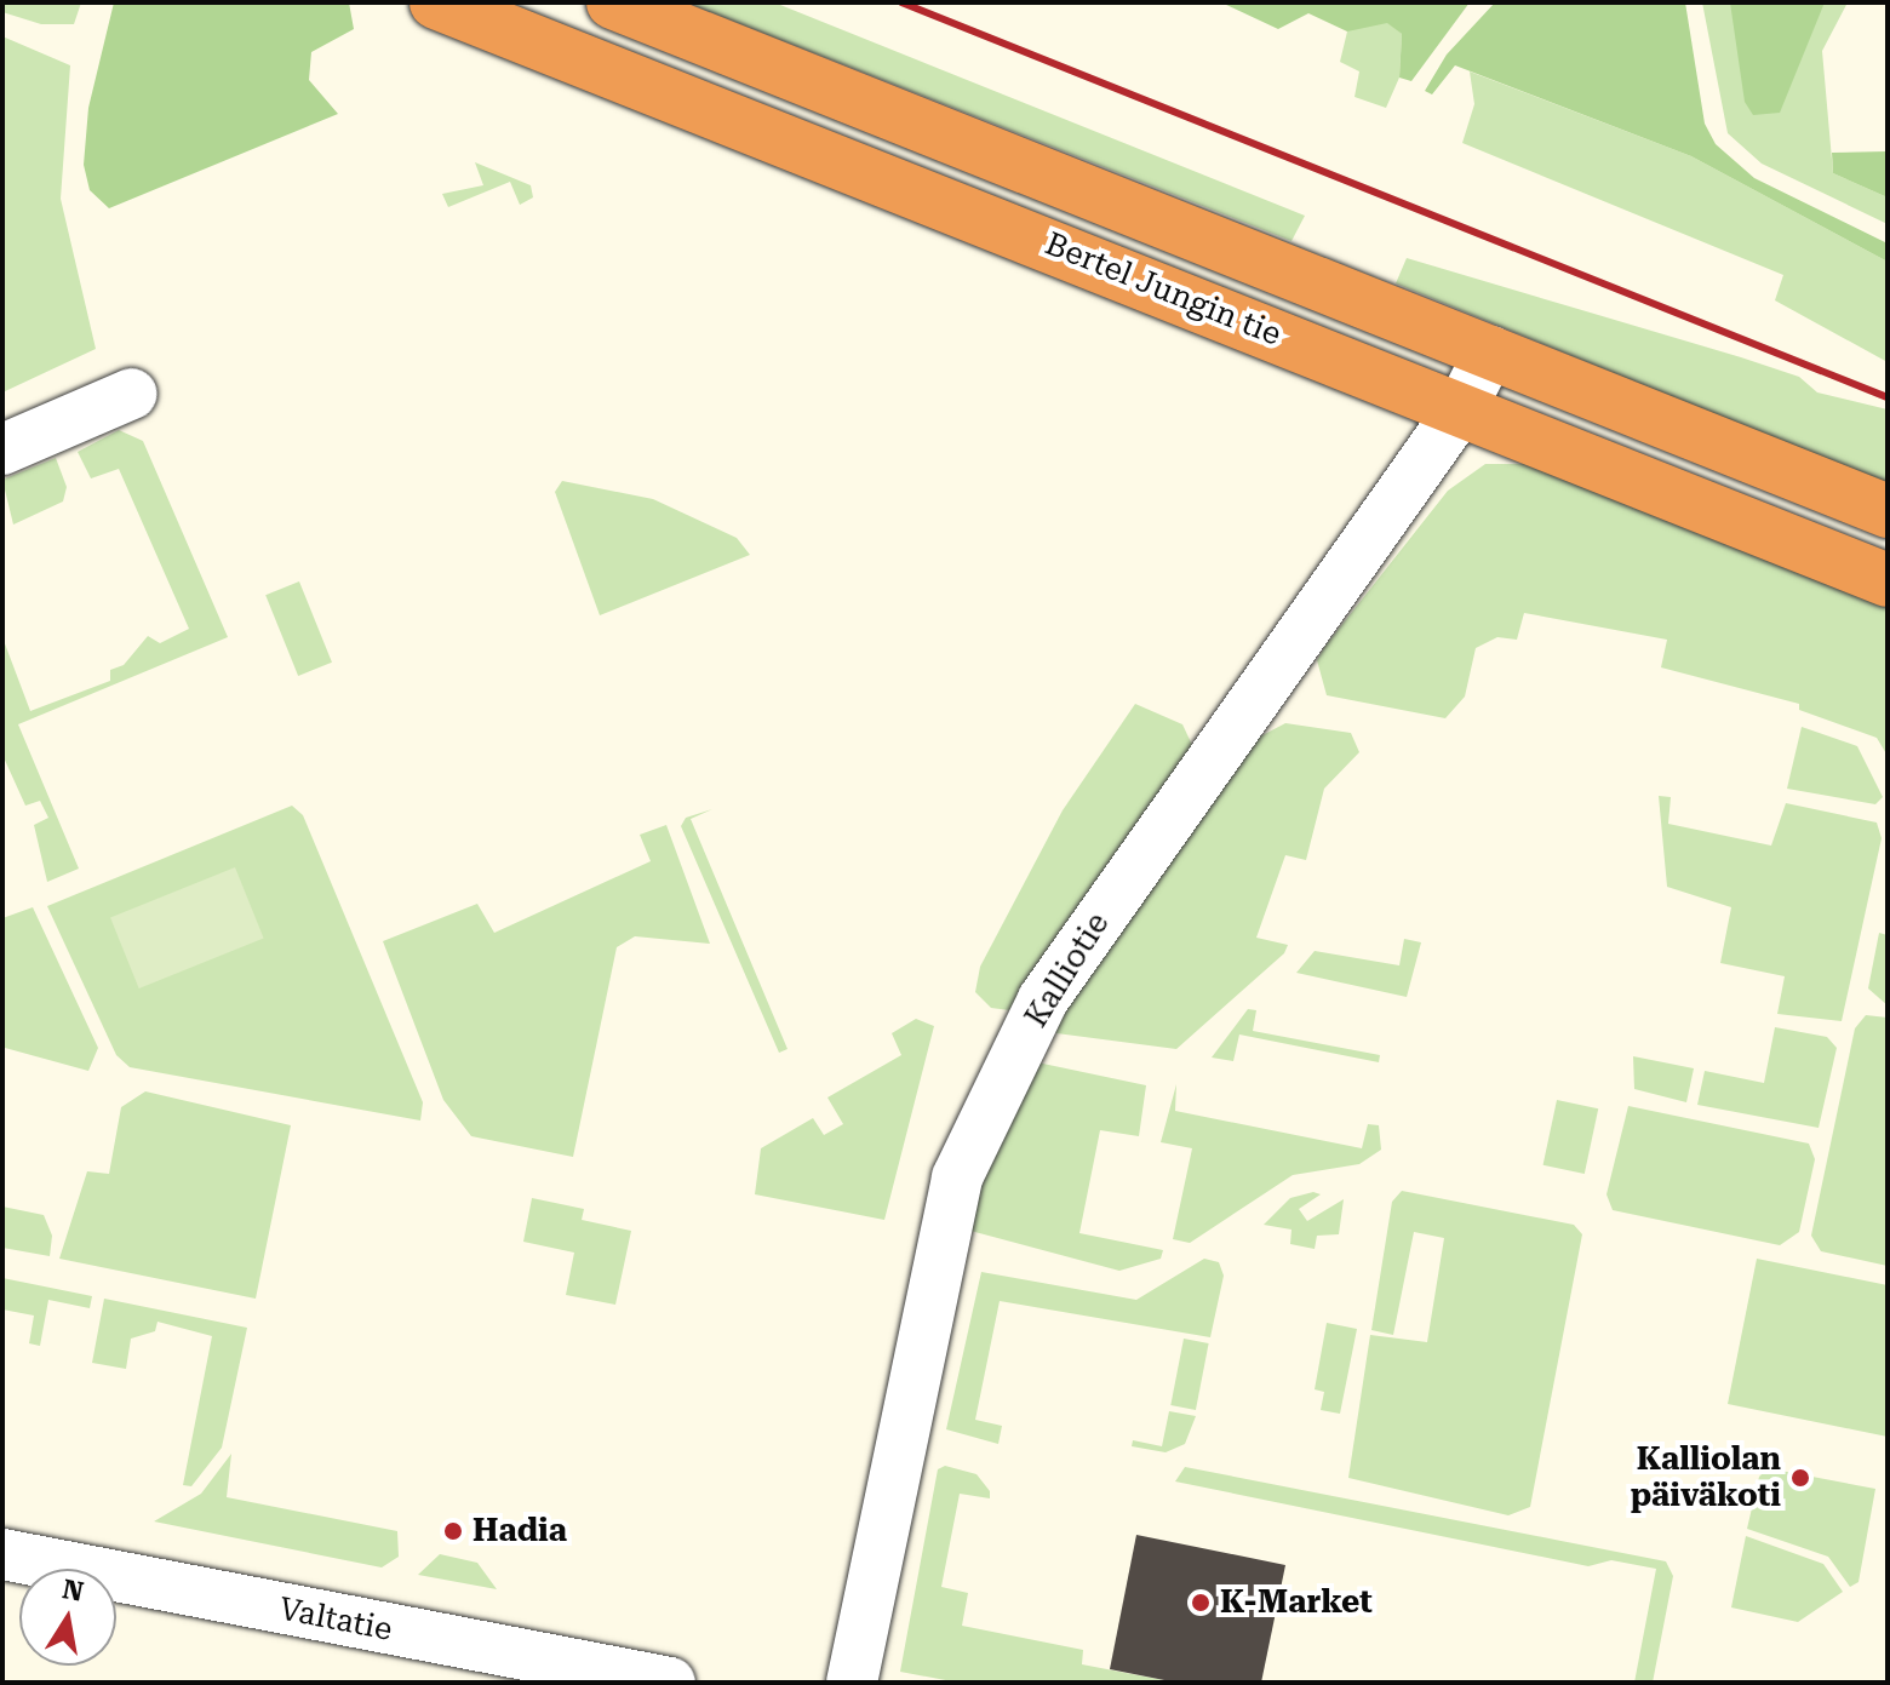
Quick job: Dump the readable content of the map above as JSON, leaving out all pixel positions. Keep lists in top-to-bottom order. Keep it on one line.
{"streets":{"highway":["Bertel Jungin tie"],"street":["Kalliotie","Valtatie"]},"crossings":[["Bertel Jungin tie","Kalliotie"]],"places":["Kalliolan päiväkoti","Hadia","K-Market"],"north":"top"}
